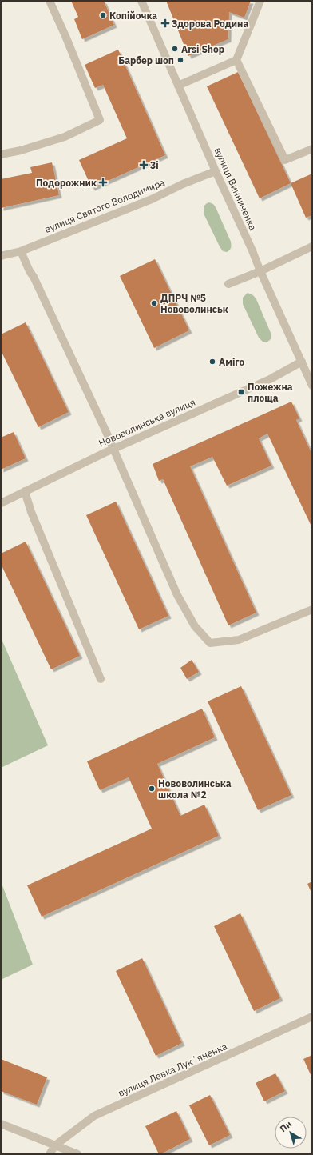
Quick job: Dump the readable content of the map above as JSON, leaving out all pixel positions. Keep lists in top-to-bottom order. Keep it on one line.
{"streets":{"street":["вулиця Винниченка","вулиця Святого Володимира","Нововолинська вулиця","вулиця Левка Лукʼяненка"]},"crossings":[["вулиця Винниченка","вулиця Святого Володимира"],["вулиця Винниченка","Нововолинська вулиця"]],"places":{"other":["Копійочка","Arsi Shop","Барбер шоп","ДПРЧ №5 Нововолинськ","Аміго","Нововолинська школа №2"],"health":["Здорова Родина","3і","Подорожник"],"transit":["Пожежна площа"]},"north":"top left"}
